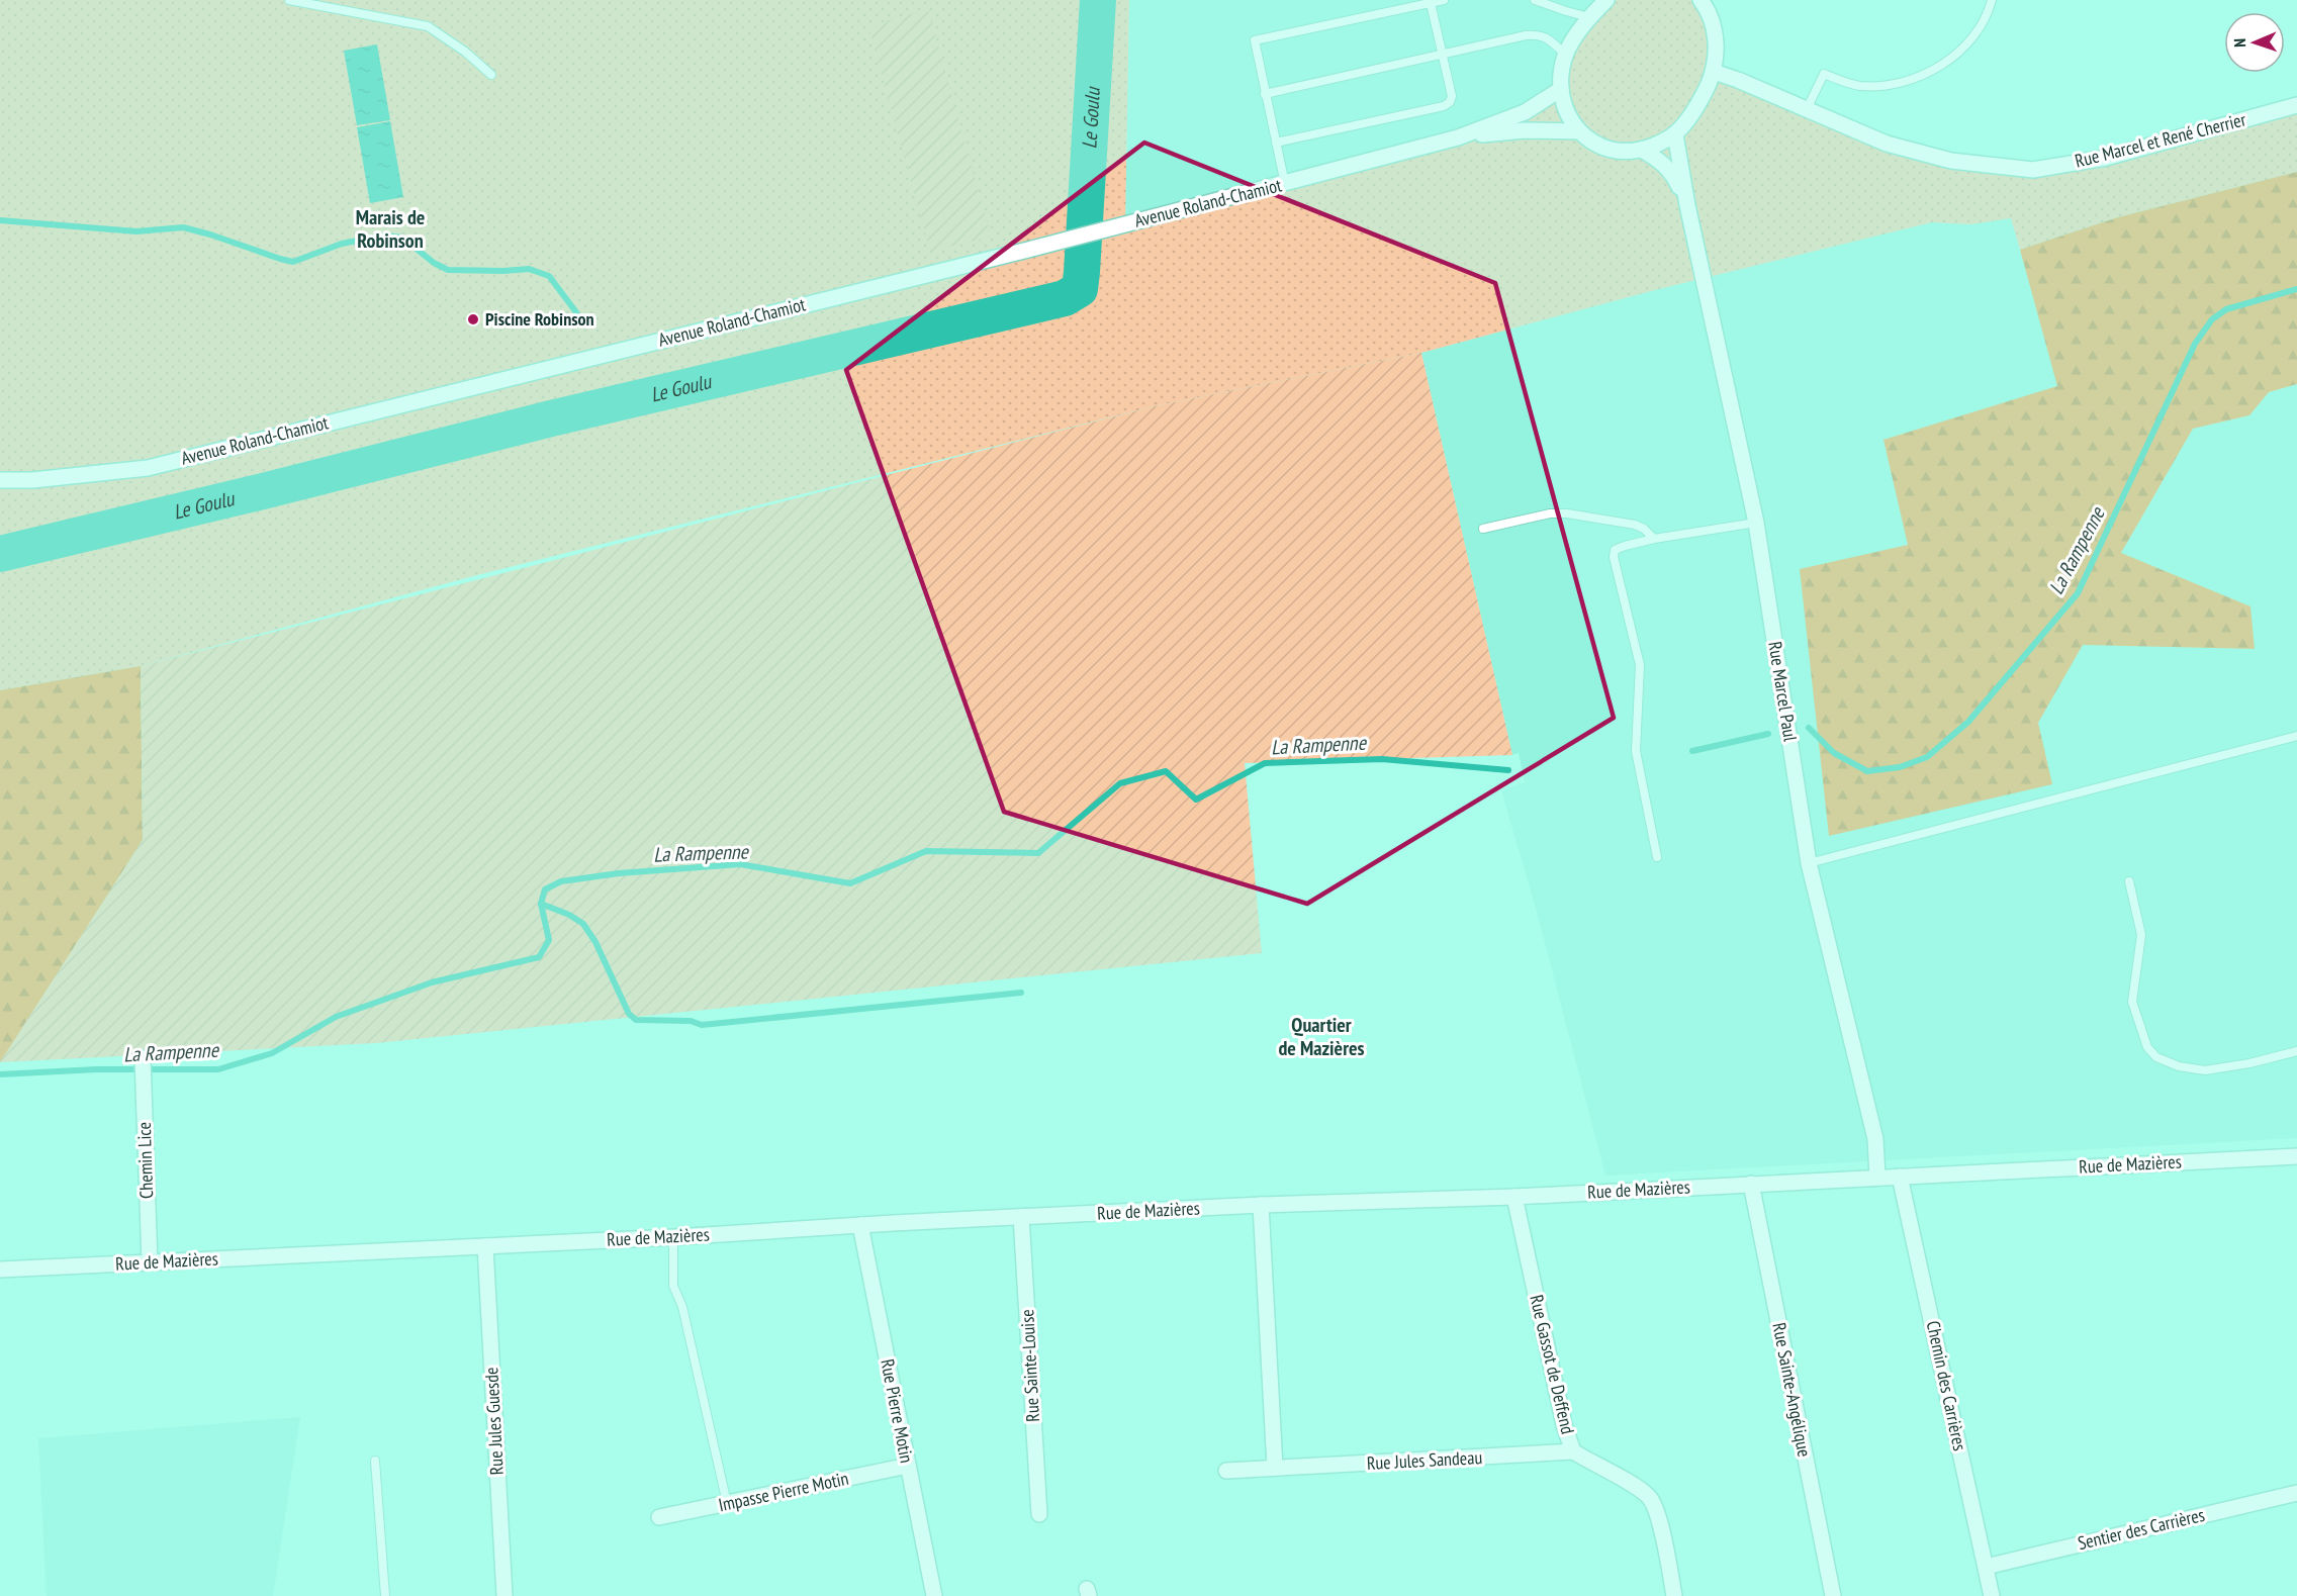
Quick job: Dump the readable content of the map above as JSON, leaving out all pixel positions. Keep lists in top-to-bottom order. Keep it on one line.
{"streets":{"street":["Rue Marcel et René Cherrier","Avenue Roland-Chamiot","Rue Marcel Paul","Chemin Lice","Rue de Mazières","Rue Gassot de Deffend","Rue Sainte-Louise","Chemin des Carrières","Rue Sainte-Angélique","Rue Pierre Motin","Rue Jules Guesde","Rue Jules Sandeau","Impasse Pierre Motin","Sentier des Carrières"]},"crossings":[["Rue Marcel Paul","Rue de Mazières"],["Chemin Lice","Rue de Mazières"],["Rue de Mazières","Rue Gassot de Deffend"],["Rue de Mazières","Rue Sainte-Louise"],["Rue de Mazières","Chemin des Carrières"],["Rue de Mazières","Rue Sainte-Angélique"],["Rue de Mazières","Rue Pierre Motin"],["Rue de Mazières","Rue Jules Guesde"],["Rue Gassot de Deffend","Rue Jules Sandeau"],["Chemin des Carrières","Sentier des Carrières"],["Rue Pierre Motin","Impasse Pierre Motin"]],"districts":["Marais de Robinson","Quartier de Mazières"],"water":["Le Goulu","La Rampenne"],"places":["Piscine Robinson"],"north":"left"}
